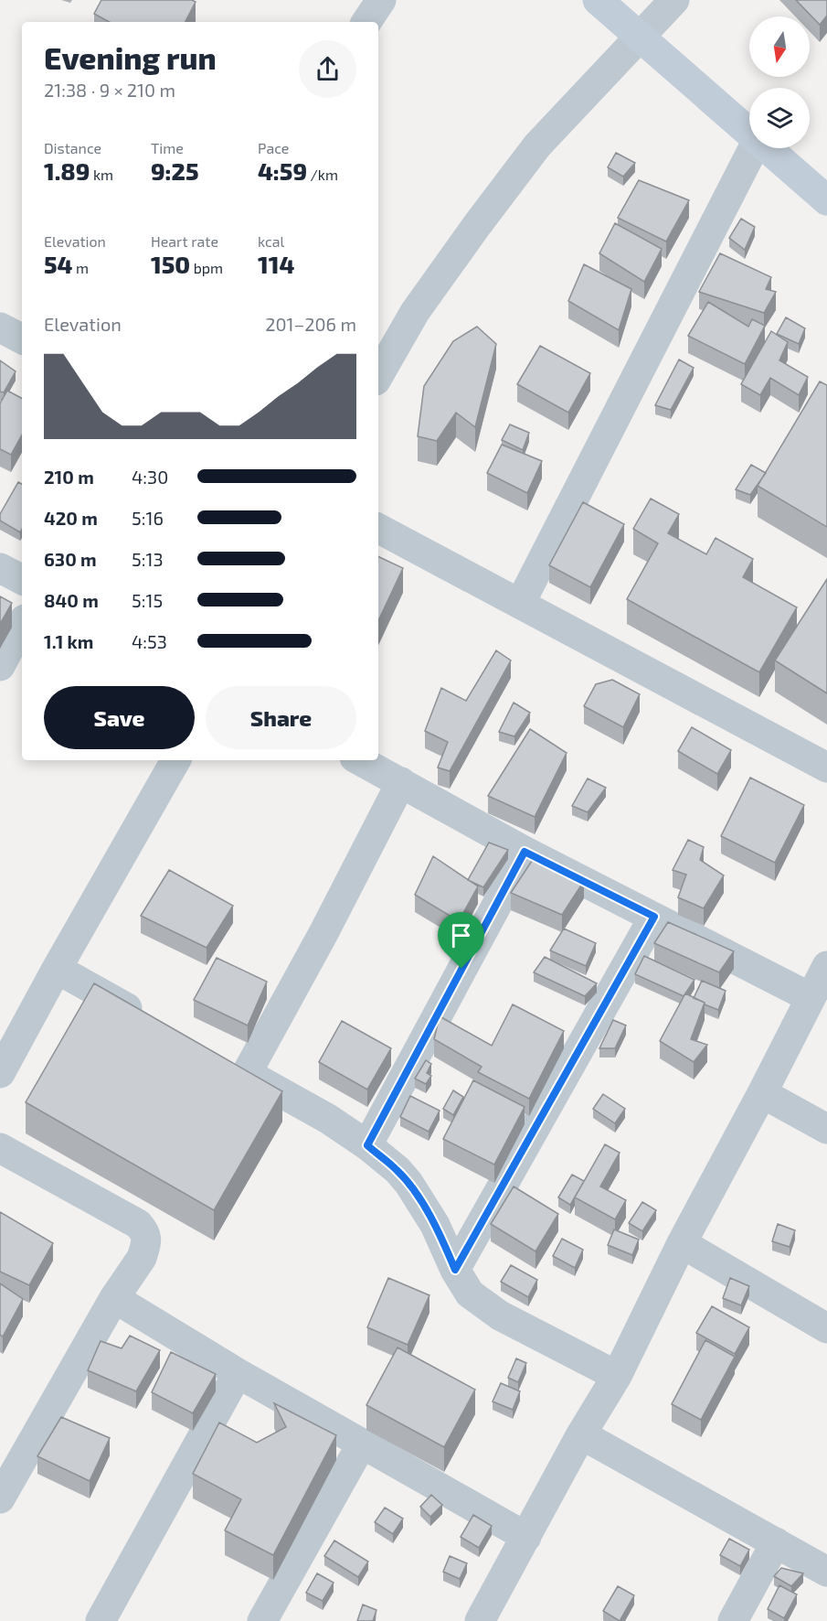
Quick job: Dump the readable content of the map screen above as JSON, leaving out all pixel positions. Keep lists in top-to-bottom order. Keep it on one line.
{"north":"bottom","page":{"heading":["Evening run","21:38 · 9 × 210 m"],"stats":[["Distance","1.89 km"],["Time","9:25"],["Pace","4:59 /km"],["Elevation","54 m"],["Heart rate","150 bpm"],["kcal","114"]],"chart":["Elevation","201–206 m"],"list":[{"name":"210 m","note":"4:30"},{"name":"420 m","note":"5:16"},{"name":"630 m","note":"5:13"},{"name":"840 m","note":"5:15"},{"name":"1.1 km","note":"4:53"}],"buttons":["Save","Share"]}}
